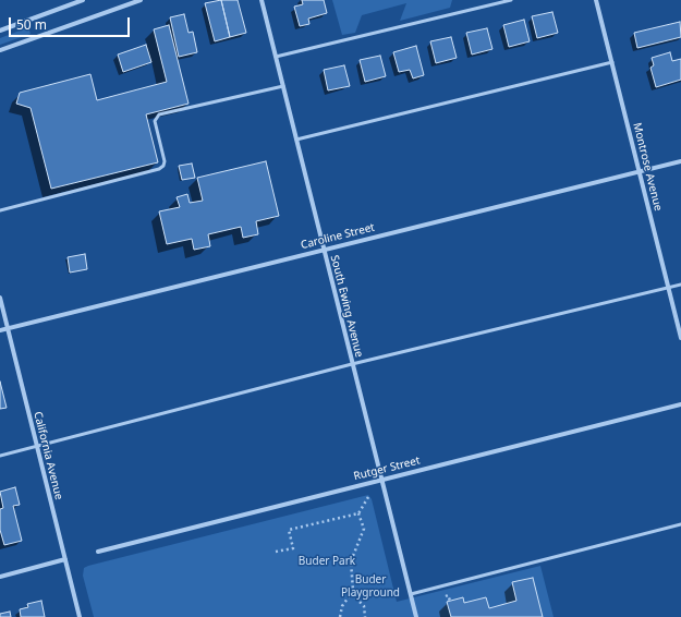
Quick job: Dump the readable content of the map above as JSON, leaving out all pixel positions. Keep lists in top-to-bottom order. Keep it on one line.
{"streets":{"street":["Montrose Avenue","Caroline Street","South Ewing Avenue","California Avenue","Rutger Street"]},"crossings":[["Montrose Avenue","Caroline Street"],["Caroline Street","South Ewing Avenue"],["Caroline Street","California Avenue"],["South Ewing Avenue","Rutger Street"]],"parks":["Buder Park","Buder Playground"],"scale_bar":"50 m"}
